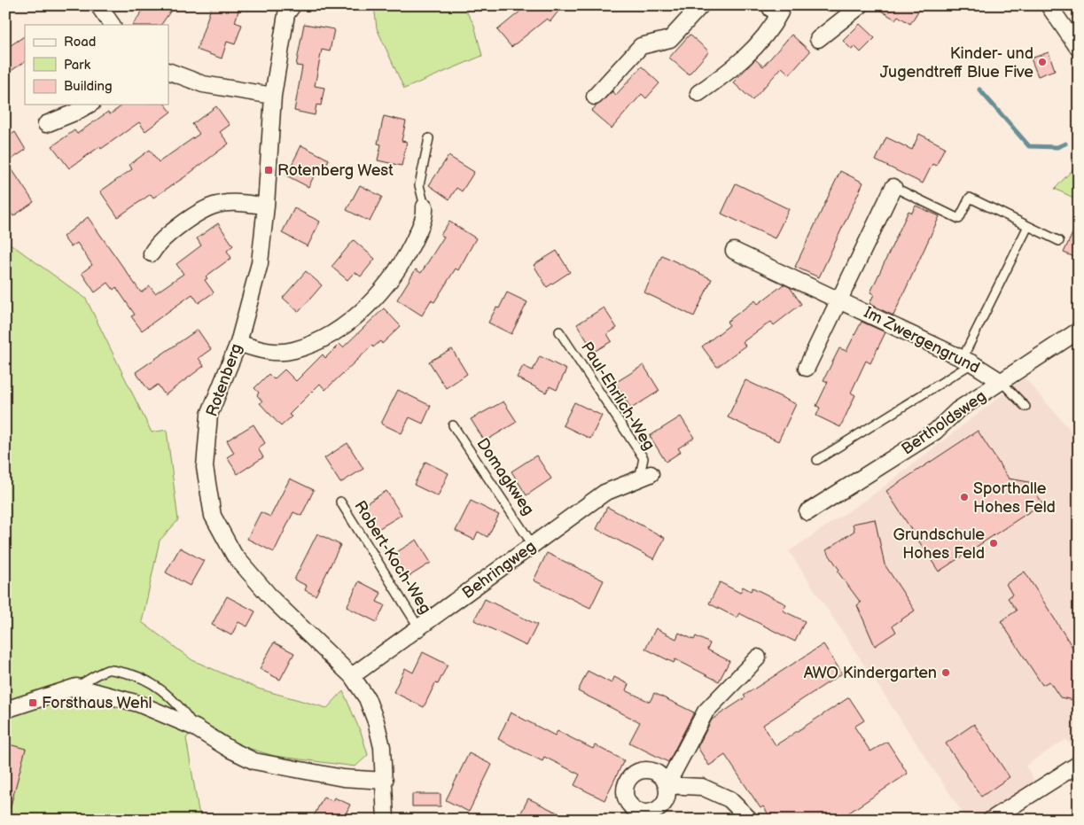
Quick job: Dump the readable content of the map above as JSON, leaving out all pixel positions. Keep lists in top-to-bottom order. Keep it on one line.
{"streets":{"street":["Im Zwergengrund","Rotenberg","Bertholdsweg","Behringweg"],"lane":["Paul-Ehrlich-Weg","Domagkweg","Robert-Koch-Weg"]},"crossings":[["Im Zwergengrund","Bertholdsweg"],["Rotenberg","Behringweg"],["Paul-Ehrlich-Weg","Behringweg"],["Domagkweg","Behringweg"],["Robert-Koch-Weg","Behringweg"]],"places":{"other":["Kinder- und Jugendtreff Blue Five","Sporthalle Hohes Feld","Grundschule Hohes Feld","AWO Kindergarten"],"transit":["Rotenberg West","Forsthaus Wehl"]},"legend":["Road","Park","Building"]}
